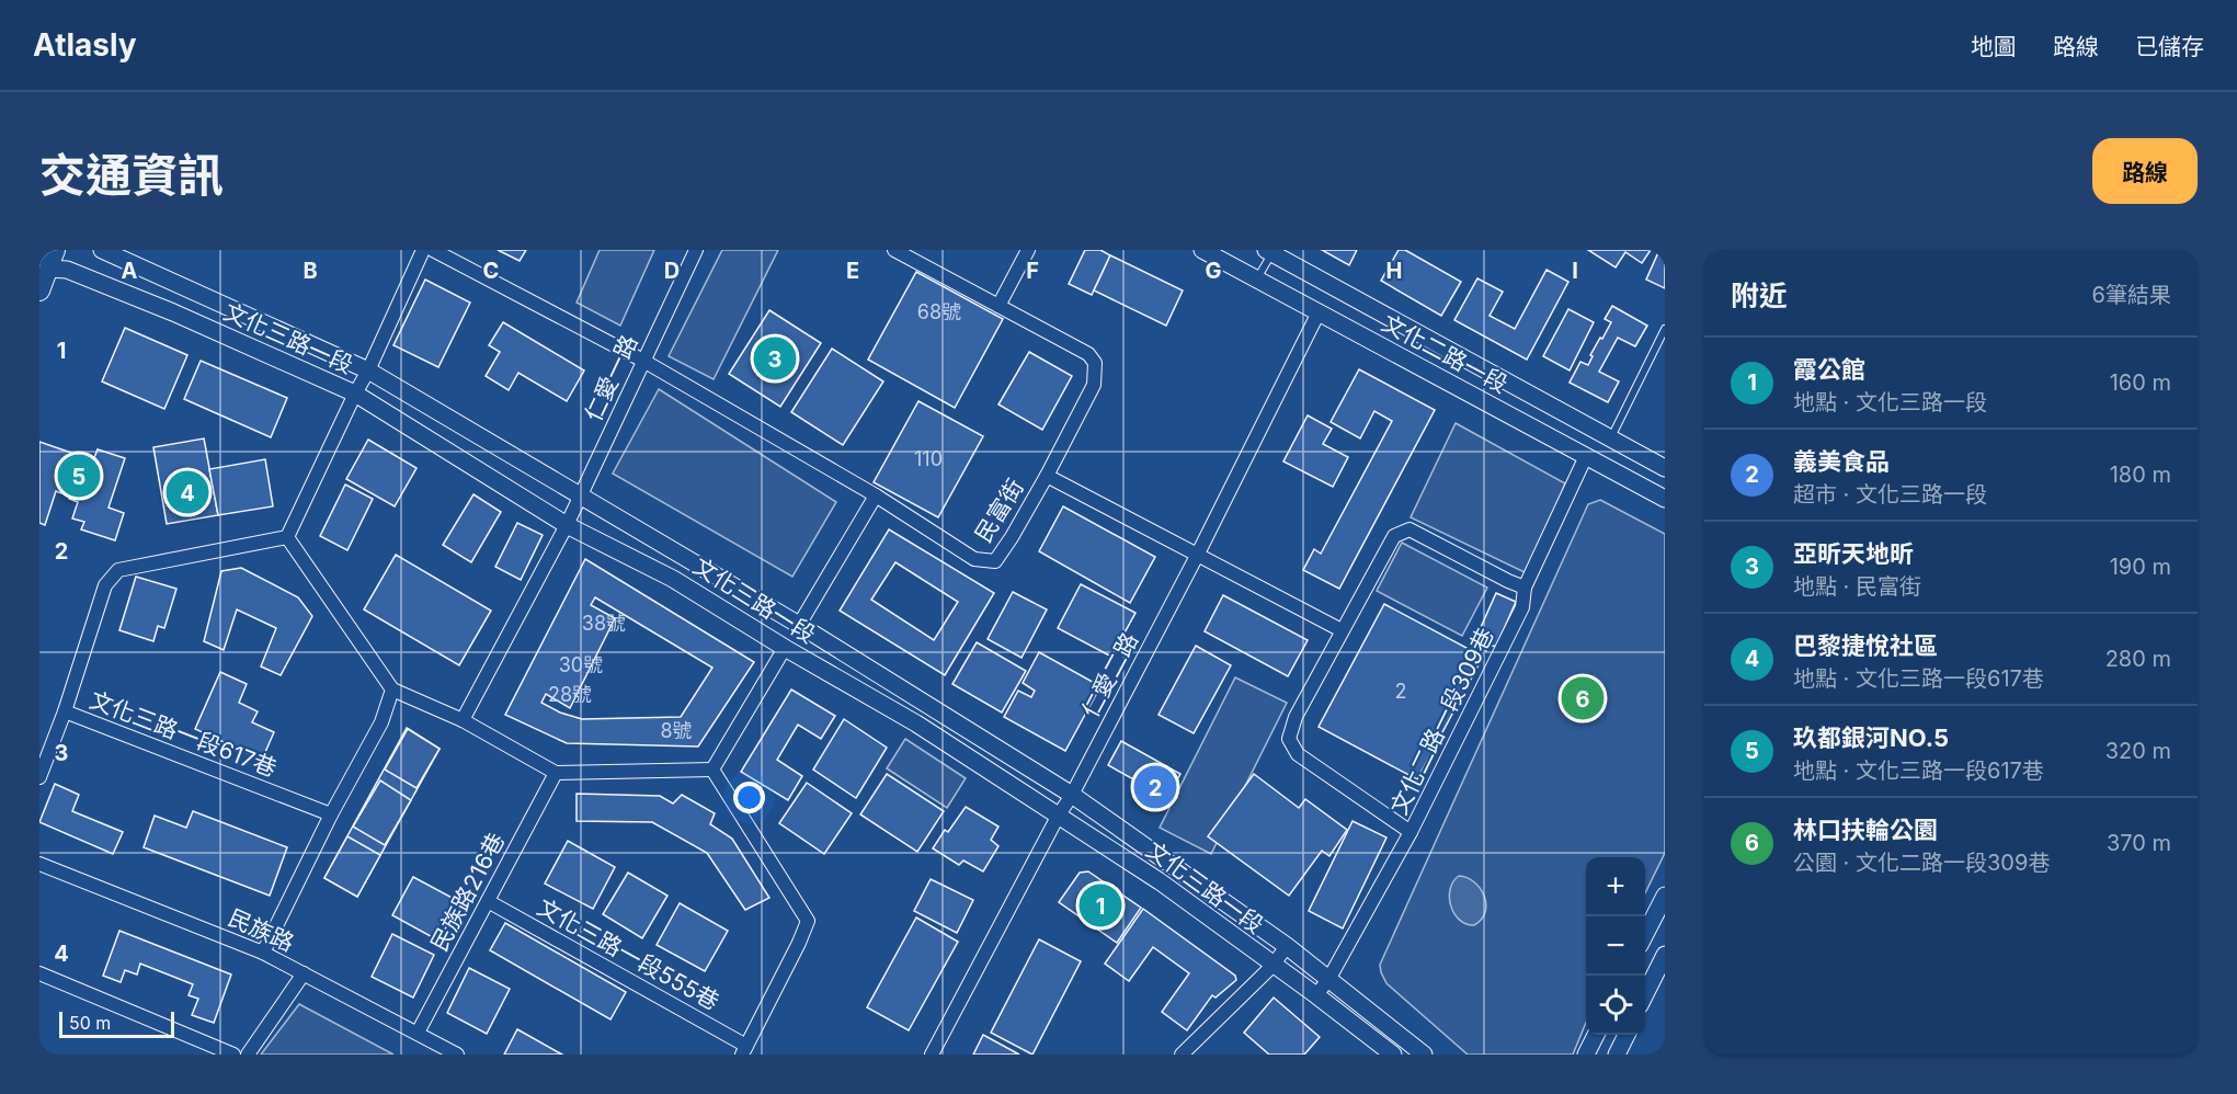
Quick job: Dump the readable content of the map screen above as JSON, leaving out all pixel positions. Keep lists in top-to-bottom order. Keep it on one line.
{"streets":{"street":["文化三路一段","文化二路一段","仁愛一路","民富街","仁愛二路","文化二路一段309巷","文化三路一段617巷","民族路216巷","民族路","文化三路一段555巷"]},"crossings":[["文化三路一段","仁愛一路"],["文化三路一段","仁愛二路"],["文化三路一段","文化二路一段309巷"],["文化二路一段","仁愛二路"],["文化二路一段","文化二路一段309巷"],["仁愛一路","民富街"],["民族路216巷","民族路"],["民族路216巷","文化三路一段555巷"]],"house_numbers":["68號","110","38號","30號","2","28號","8號"],"scale_bar":"50 m","page":{"header":"Atlasly","nav":["地圖","路線","已儲存"],"title":"交通資訊","buttons":"路線","heading":["附近","6筆結果"],"pins":["3","5","4","6","2","1"],"list":[{"mark":"1","name":"霞公館","note":"地點 · 文化三路一段","value":"160 m"},{"mark":"2","name":"義美食品","note":"超市 · 文化三路一段","value":"180 m"},{"mark":"3","name":"亞昕天地昕","note":"地點 · 民富街","value":"190 m"},{"mark":"4","name":"巴黎捷悅社區","note":"地點 · 文化三路一段617巷","value":"280 m"},{"mark":"5","name":"玖都銀河NO.5","note":"地點 · 文化三路一段617巷","value":"320 m"},{"mark":"6","name":"林口扶輪公園","note":"公園 · 文化二路一段309巷","value":"370 m"}],"map_buttons":["+","−"],"scale":"50 m"},"grid":{"columns":["A","B","C","D","E","F","G","H","I"],"rows":["1","2","3","4"]}}
